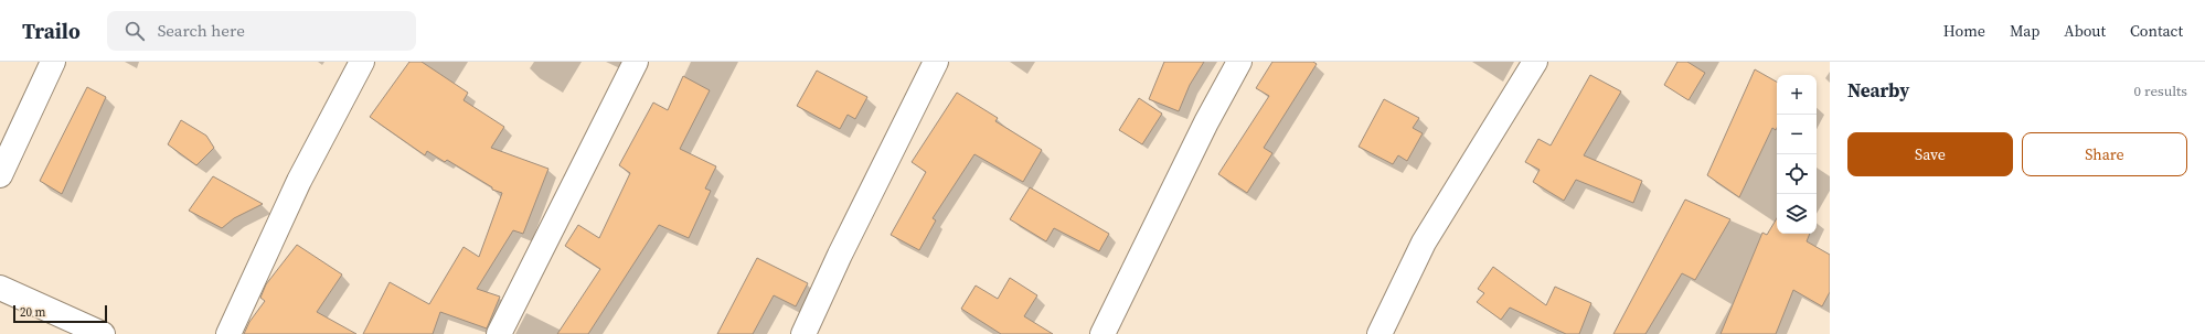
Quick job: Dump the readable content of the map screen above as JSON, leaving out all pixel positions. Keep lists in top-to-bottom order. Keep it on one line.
{"scale_bar":"20 m","page":{"header":"Trailo","search":"Search here","nav":["Home","Map","About","Contact"],"heading":["Nearby","0 results"],"map_buttons":["+","−"],"buttons":["Save","Share"],"scale":"20 m"}}
